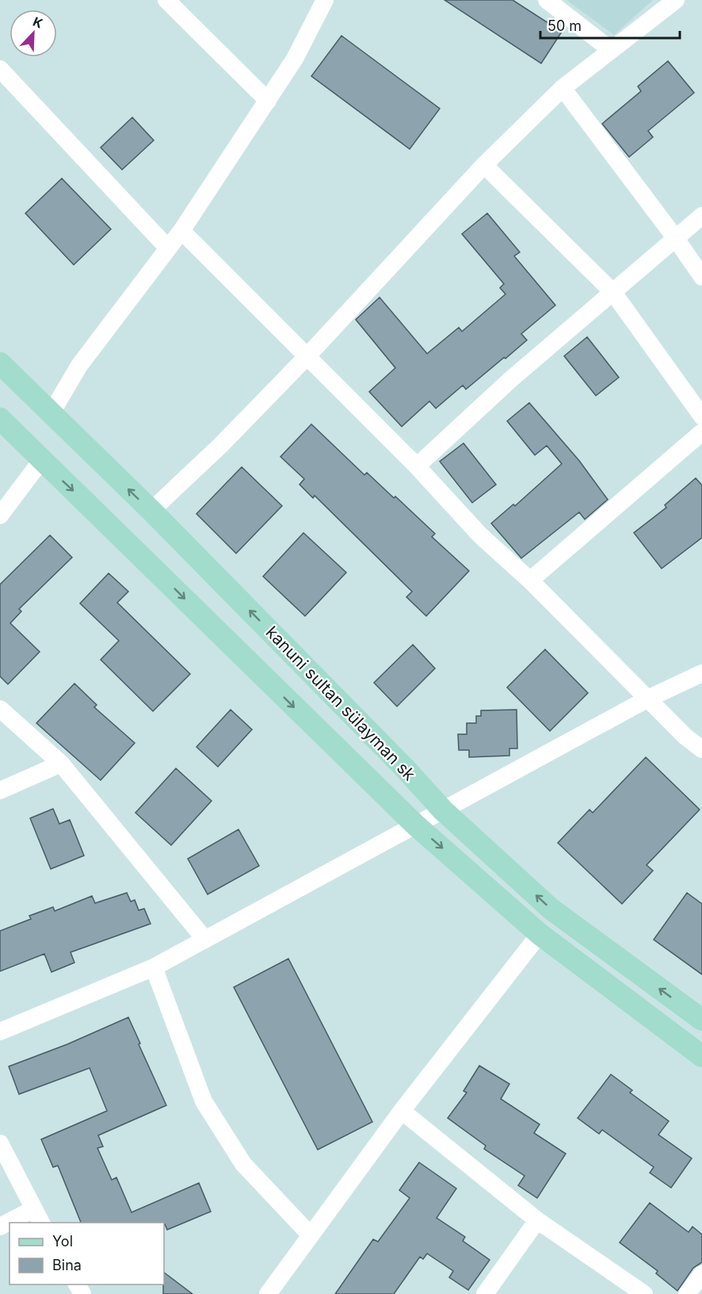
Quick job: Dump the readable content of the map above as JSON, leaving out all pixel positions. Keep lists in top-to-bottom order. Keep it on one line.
{"streets":{"main road":["kanuni sultan sülayman sk"]},"legend":["Yol","Bina"],"scale_bar":"50 m","north":"top right"}
